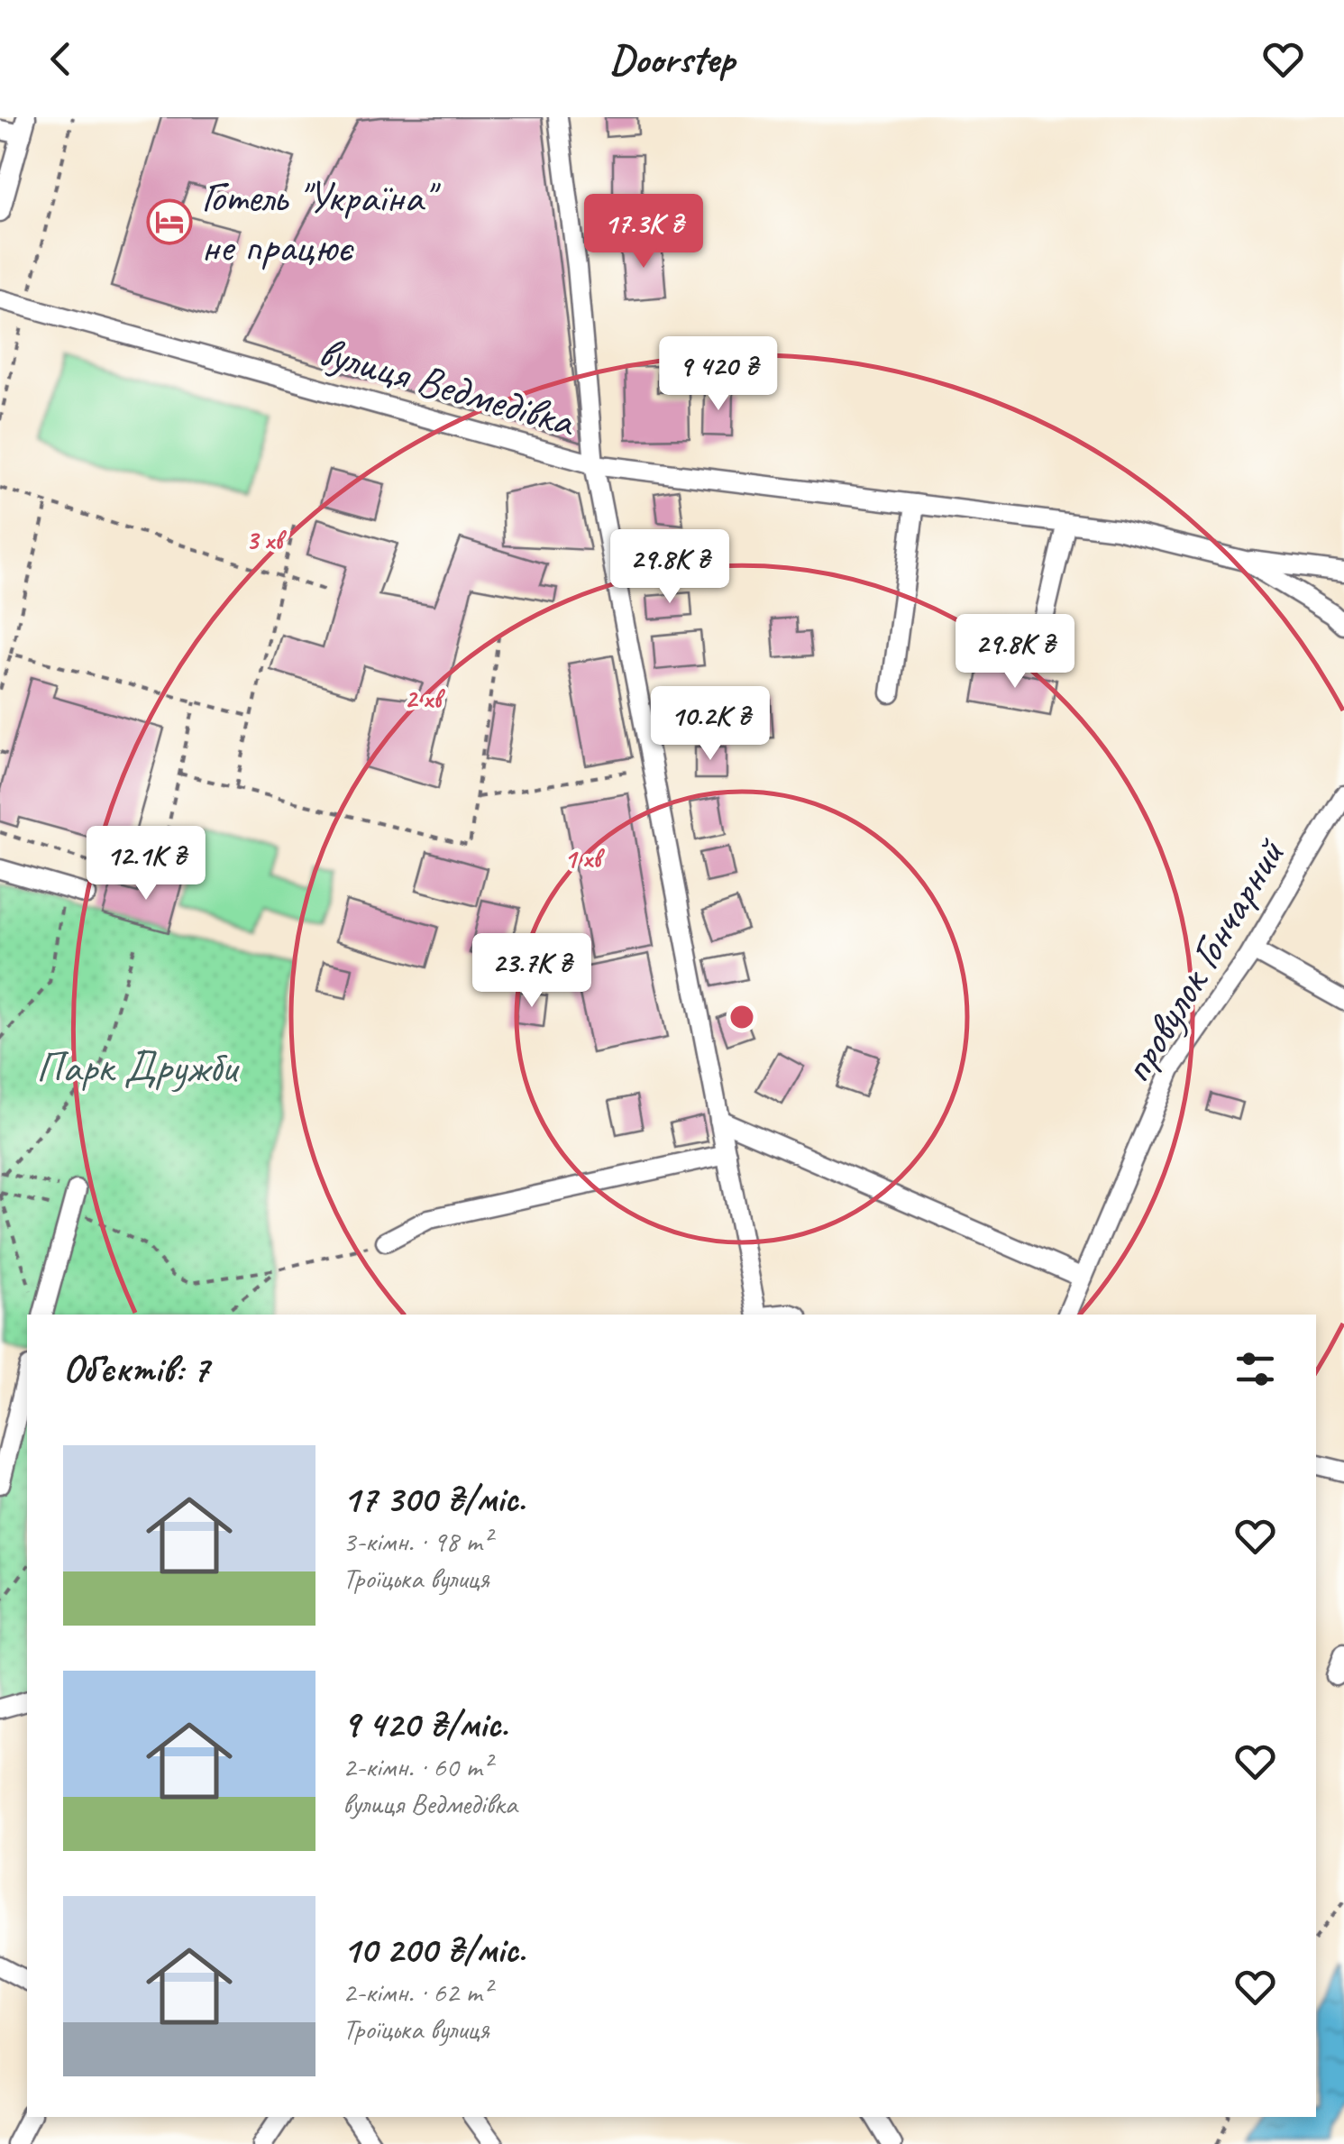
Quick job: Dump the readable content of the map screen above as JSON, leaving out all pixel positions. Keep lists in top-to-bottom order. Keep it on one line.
{"streets":{"street":["вулиця Ведмедівка","провулок Гончарний"]},"parks":["Парк Дружби"],"places":{"hotel":["Готель \"Україна\" не працює"]},"page":{"header":"Doorstep","price":["17.3K ₴","9 420 ₴","29.8K ₴","29.8K ₴","10.2K ₴","12.1K ₴","23.7K ₴"],"heading":"Об’єктів: 7","list":[{"name":"17 300 ₴/міс.","note":"3-кімн. · 98 m² · Троїцька вулиця"},{"name":"9 420 ₴/міс.","note":"2-кімн. · 60 m² · вулиця Ведмедівка"},{"name":"10 200 ₴/міс.","note":"2-кімн. · 62 m² · Троїцька вулиця"}]},"rings":["3 хв","2 хв","1 хв"]}
